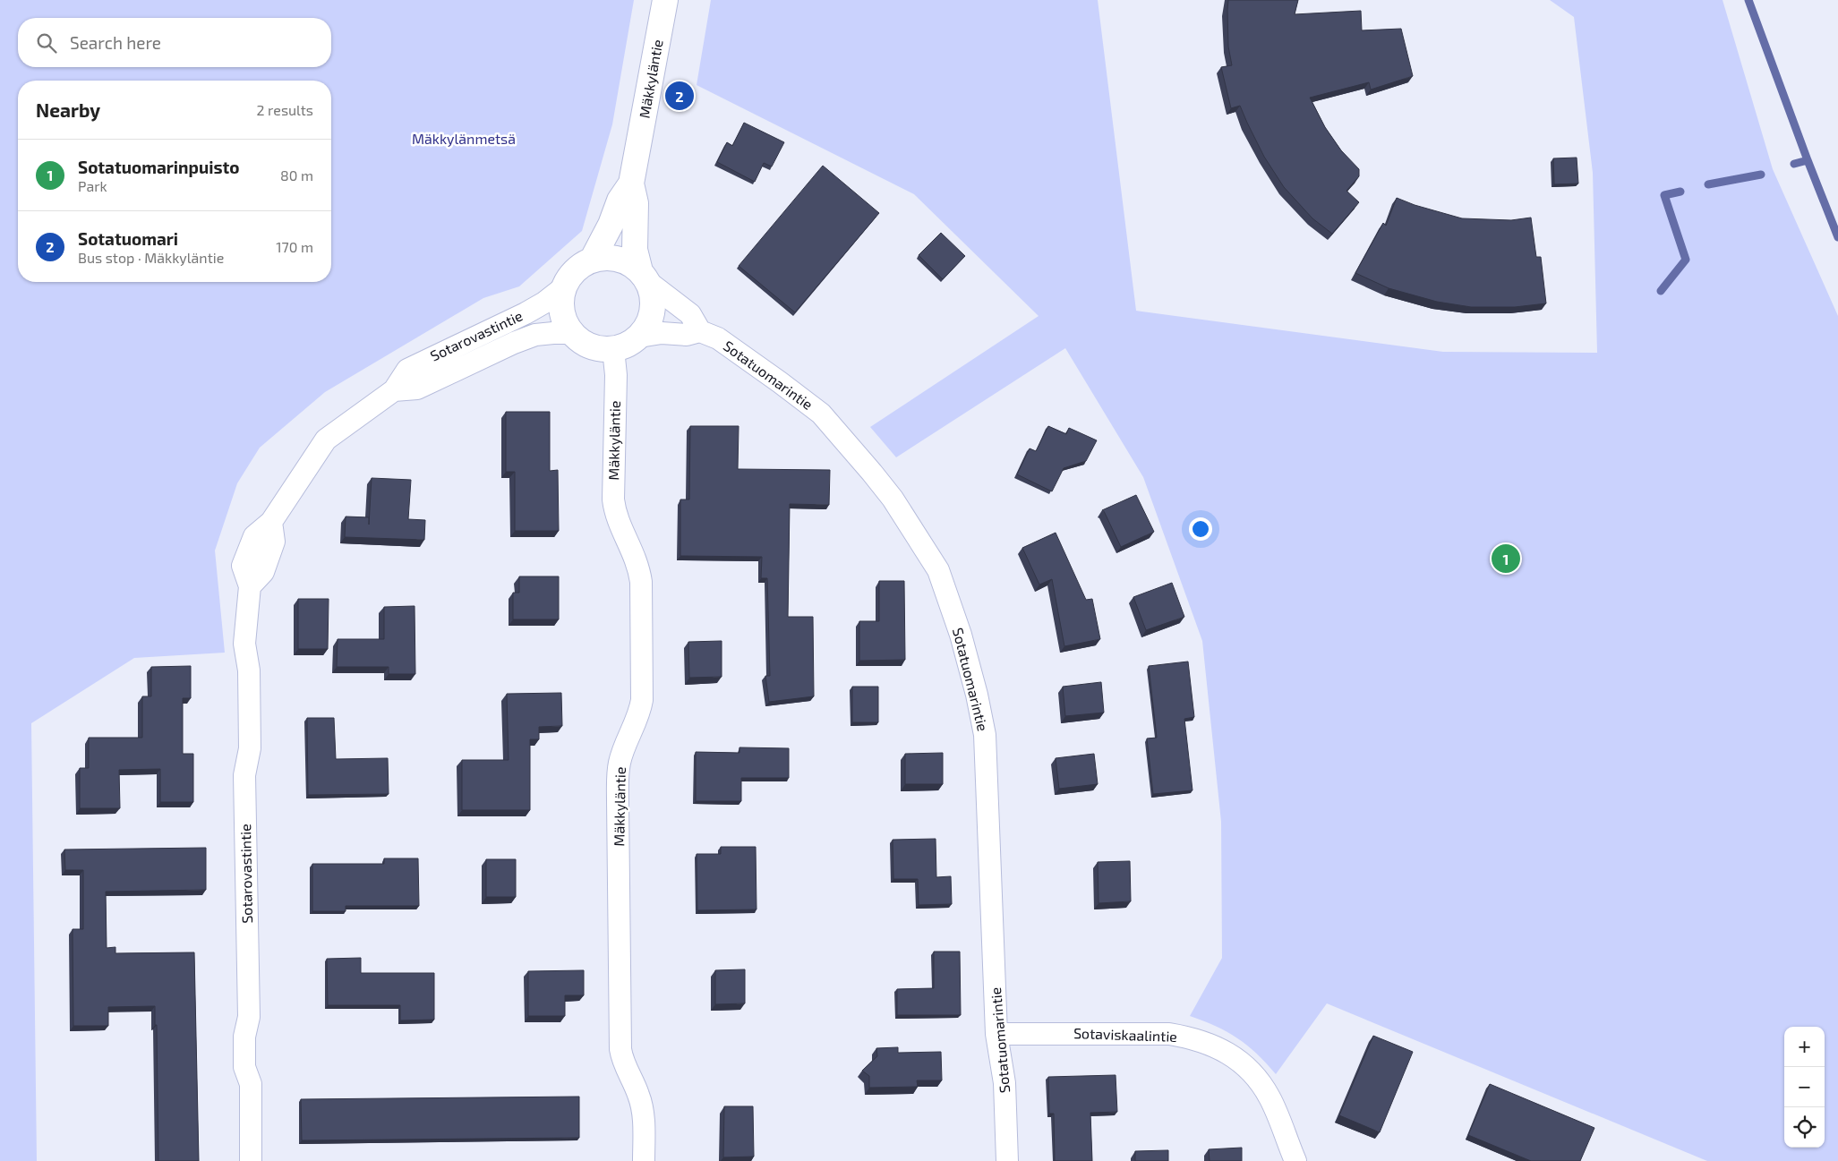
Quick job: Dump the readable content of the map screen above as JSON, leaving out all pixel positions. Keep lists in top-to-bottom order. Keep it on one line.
{"streets":{"street":["Mäkkyläntie","Sotarovastintie","Sotatuomarintie","Sotaviskaalintie"]},"crossings":[["Mäkkyläntie","Sotarovastintie"],["Sotatuomarintie","Sotaviskaalintie"]],"parks":["Mäkkylänmetsä"],"page":{"search":"Search here","pins":["2","1"],"heading":["Nearby","2 results"],"list":[{"mark":"1","name":"Sotatuomarinpuisto","note":"Park","value":"80 m"},{"mark":"2","name":"Sotatuomari","note":"Bus stop · Mäkkyläntie","value":"170 m"}],"map_buttons":["+","−"]}}
